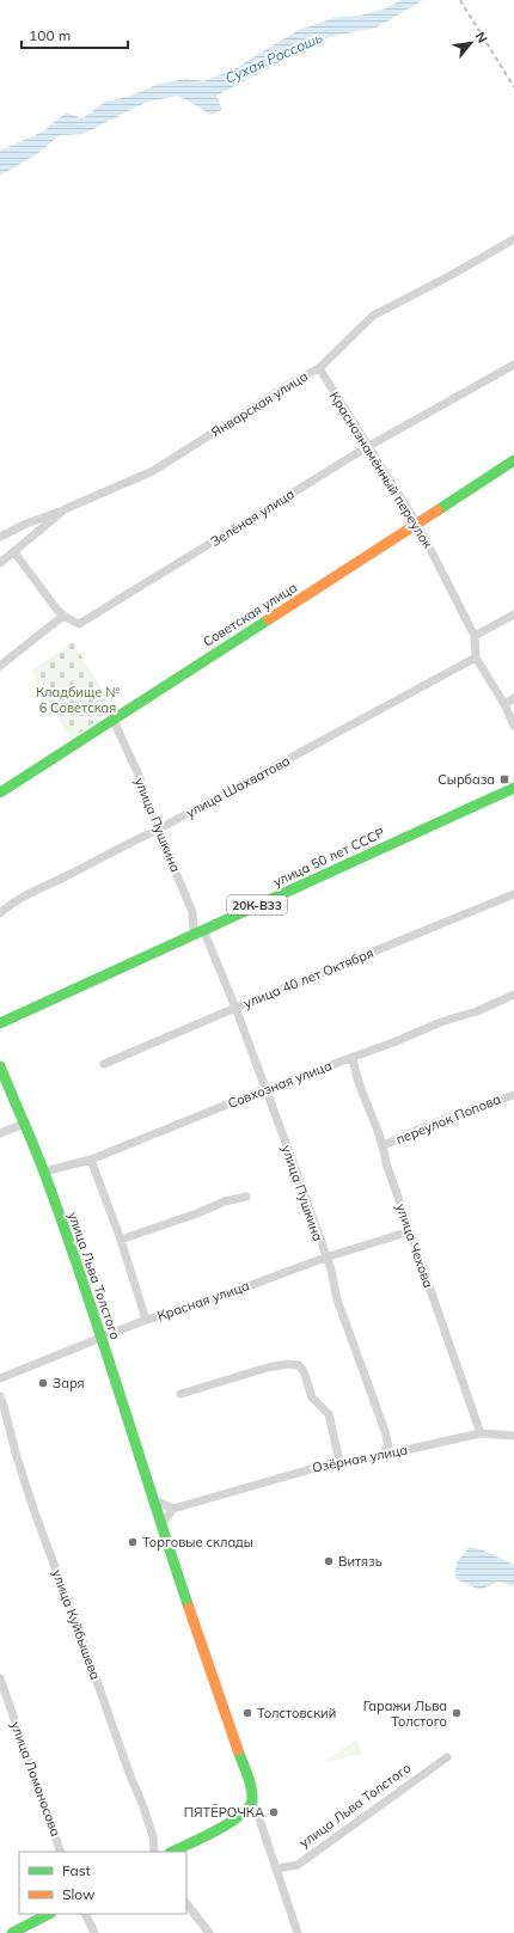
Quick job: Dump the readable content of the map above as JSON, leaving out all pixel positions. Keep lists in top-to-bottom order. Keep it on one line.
{"streets":{"street":["Январская улица","Краснознамённый переулок","Зелёная улица","Советская улица","улица Шахватова","улица Пушкина","улица 50 лет СССР","20К-В33","улица 40 лет Октября","Совхозная улица","переулок Попова","улица Чехова","улица Льва Толстого","Красная улица","Озёрная улица","улица Куйбышева","улица Ломоносова"]},"crossings":[["Январская улица","Краснознамённый переулок"],["Краснознамённый переулок","Зелёная улица"],["Краснознамённый переулок","Советская улица"],["Краснознамённый переулок","улица Шахватова"],["Советская улица","улица Пушкина"],["улица Шахватова","улица Пушкина"],["улица Пушкина","улица 50 лет СССР"],["улица Пушкина","улица 40 лет Октября"],["улица Пушкина","Совхозная улица"],["улица Пушкина","Красная улица"],["улица Пушкина","Озёрная улица"],["Совхозная улица","улица Чехова"],["Совхозная улица","улица Льва Толстого"],["переулок Попова","улица Чехова"],["улица Чехова","Красная улица"],["улица Чехова","Озёрная улица"],["улица Льва Толстого","Красная улица"]],"water":["Сухая Россошь"],"parks":["Кладбище № 6 Советская"],"places":{"transit":["Сырбаза"],"other":["Заря","Торговые склады","Витязь","Толстовский","Гаражи Льва Толстого","ПЯТЁРОЧКА"]},"legend":["Fast","Slow"],"scale_bar":"100 m","north":"top right"}
